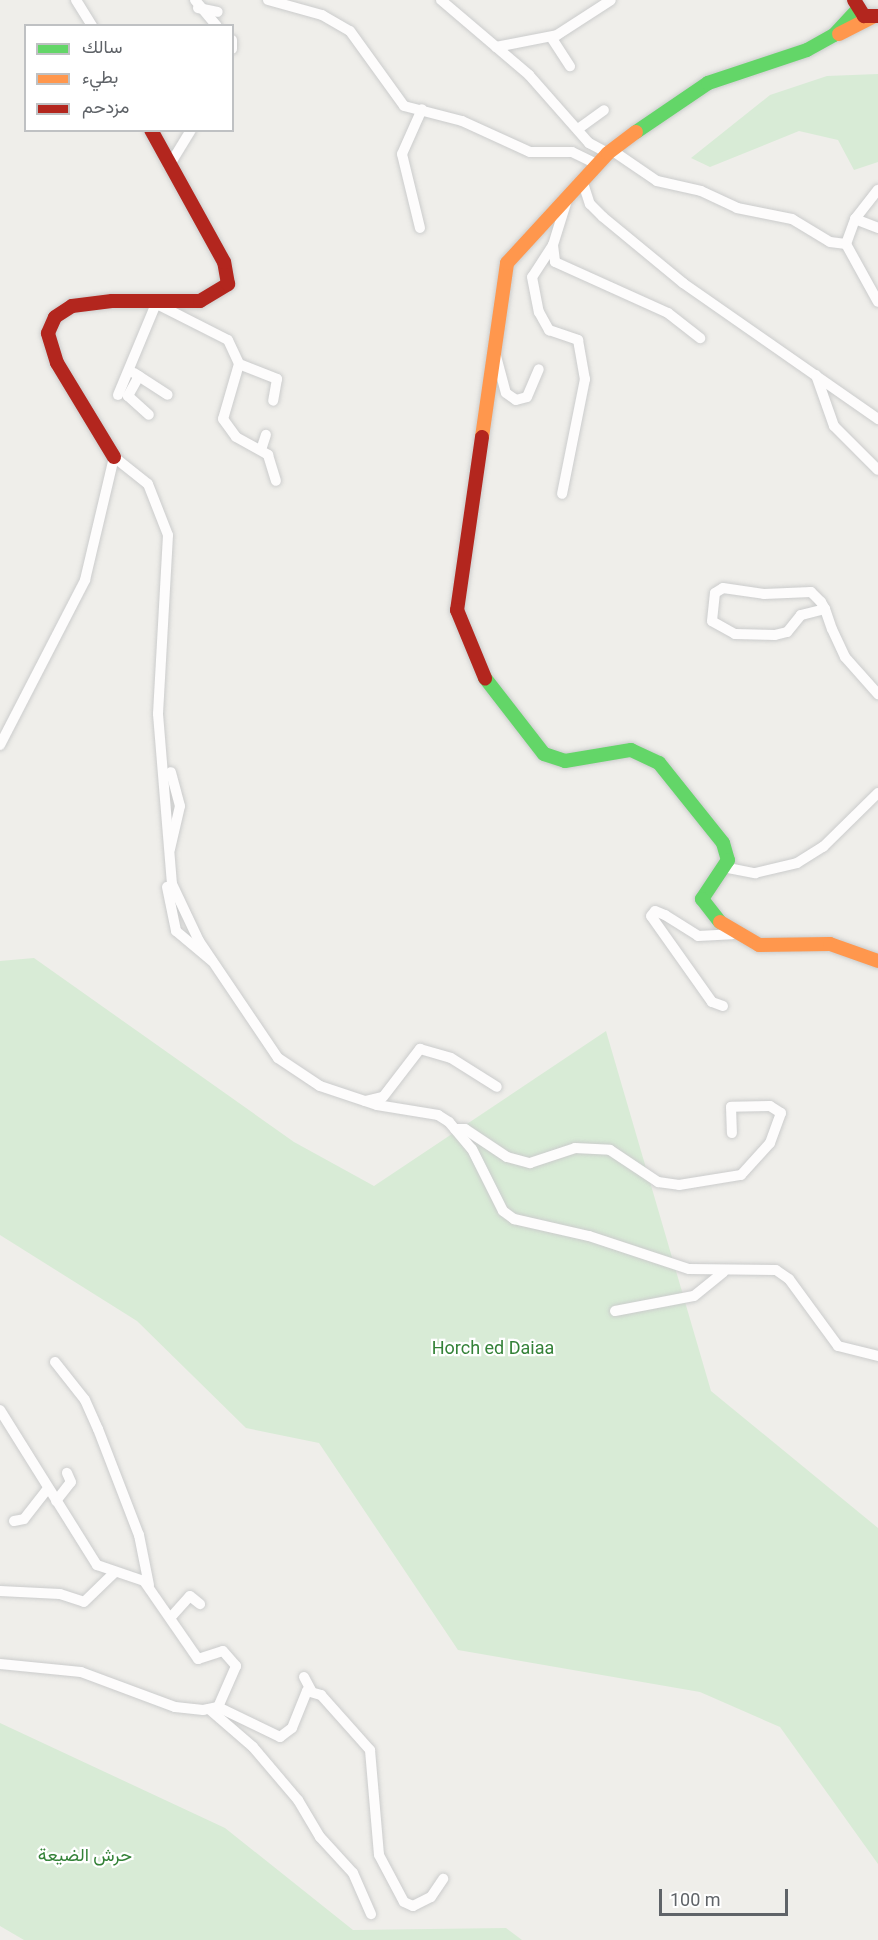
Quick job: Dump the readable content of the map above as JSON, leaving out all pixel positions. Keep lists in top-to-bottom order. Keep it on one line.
{"parks":["Horch ed Daiaa","حرش الضيعة"],"legend":["سالك","بطيء","مزدحم"],"scale_bar":"100 m"}
